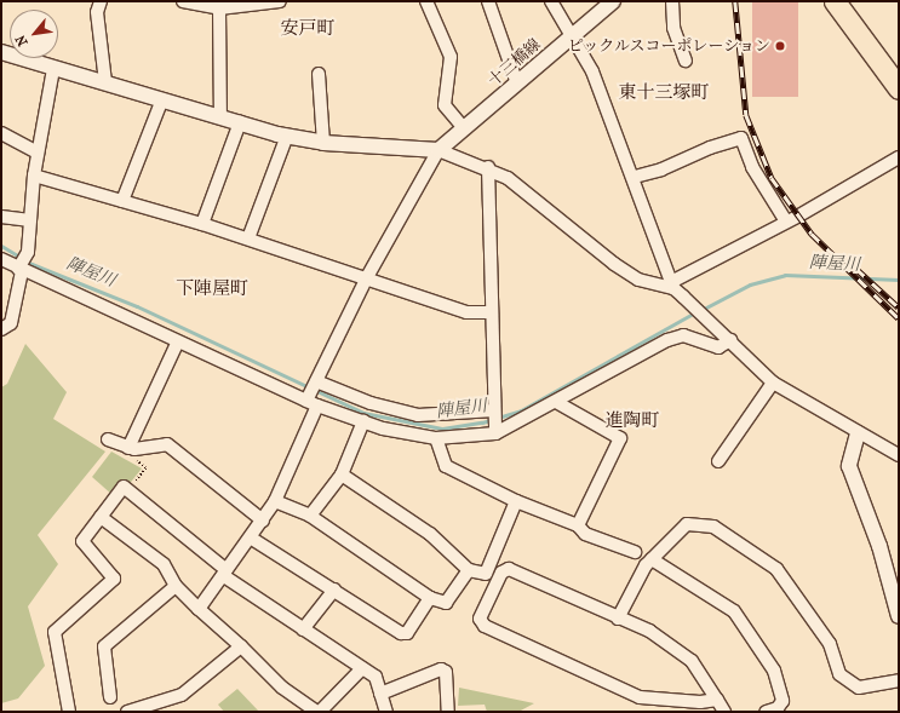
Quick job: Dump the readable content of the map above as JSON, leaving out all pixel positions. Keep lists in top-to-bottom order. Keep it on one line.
{"streets":{"street":["十三橋線"]},"districts":["安戸町","東十三塚町","下陣屋町","進陶町"],"water":["陣屋川"],"places":["ピックルスコーポレーション"],"north":"bottom left"}
